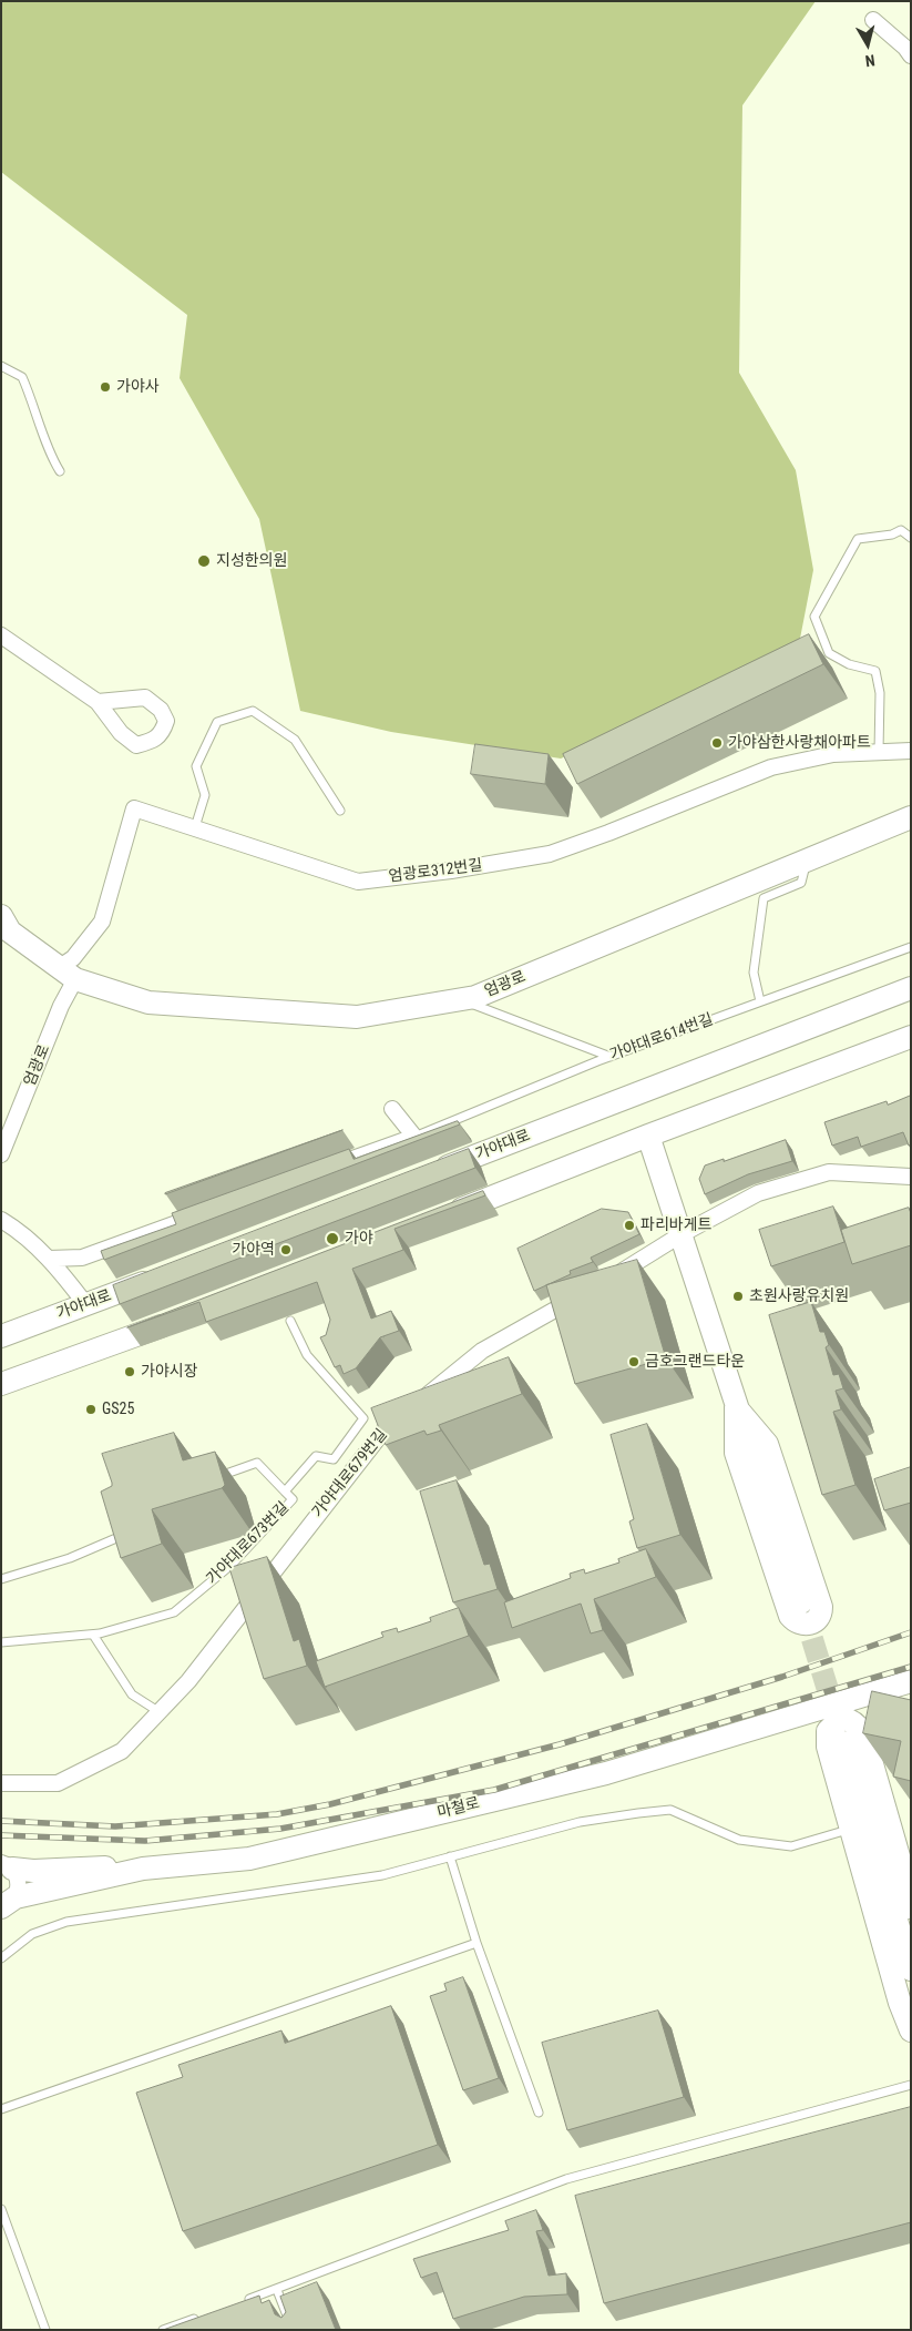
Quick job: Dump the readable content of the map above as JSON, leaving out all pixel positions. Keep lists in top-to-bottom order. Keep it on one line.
{"streets":{"main road":["엄광로","가야대로","마철로"],"street":["엄광로312번길","가야대로614번길","가야대로679번길"],"lane":["가야대로673번길"]},"crossings":[["엄광로312번길","엄광로"]],"places":["가야사","지성한의원","가야삼한사랑채아파트","파리바게트","가야","가야역","초원사랑유치원","금호그랜드타운","가야시장","GS25"],"north":"bottom"}
